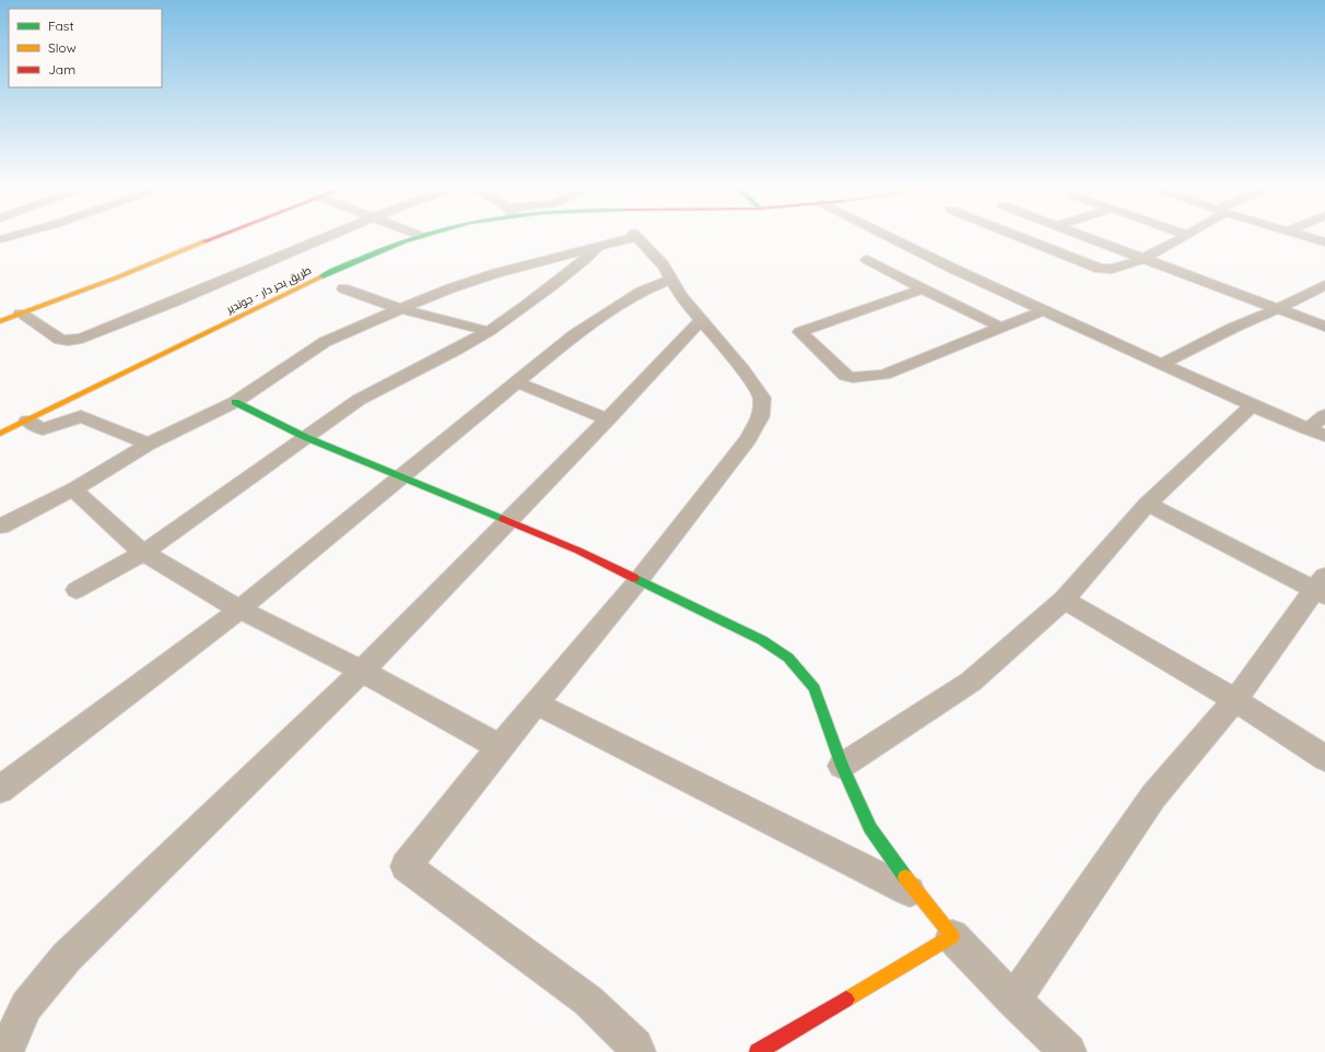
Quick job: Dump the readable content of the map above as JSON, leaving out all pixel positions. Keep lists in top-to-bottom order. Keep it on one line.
{"streets":{"main road":["طريق بحر دار - جوندير"]},"legend":["Fast","Slow","Jam"]}
